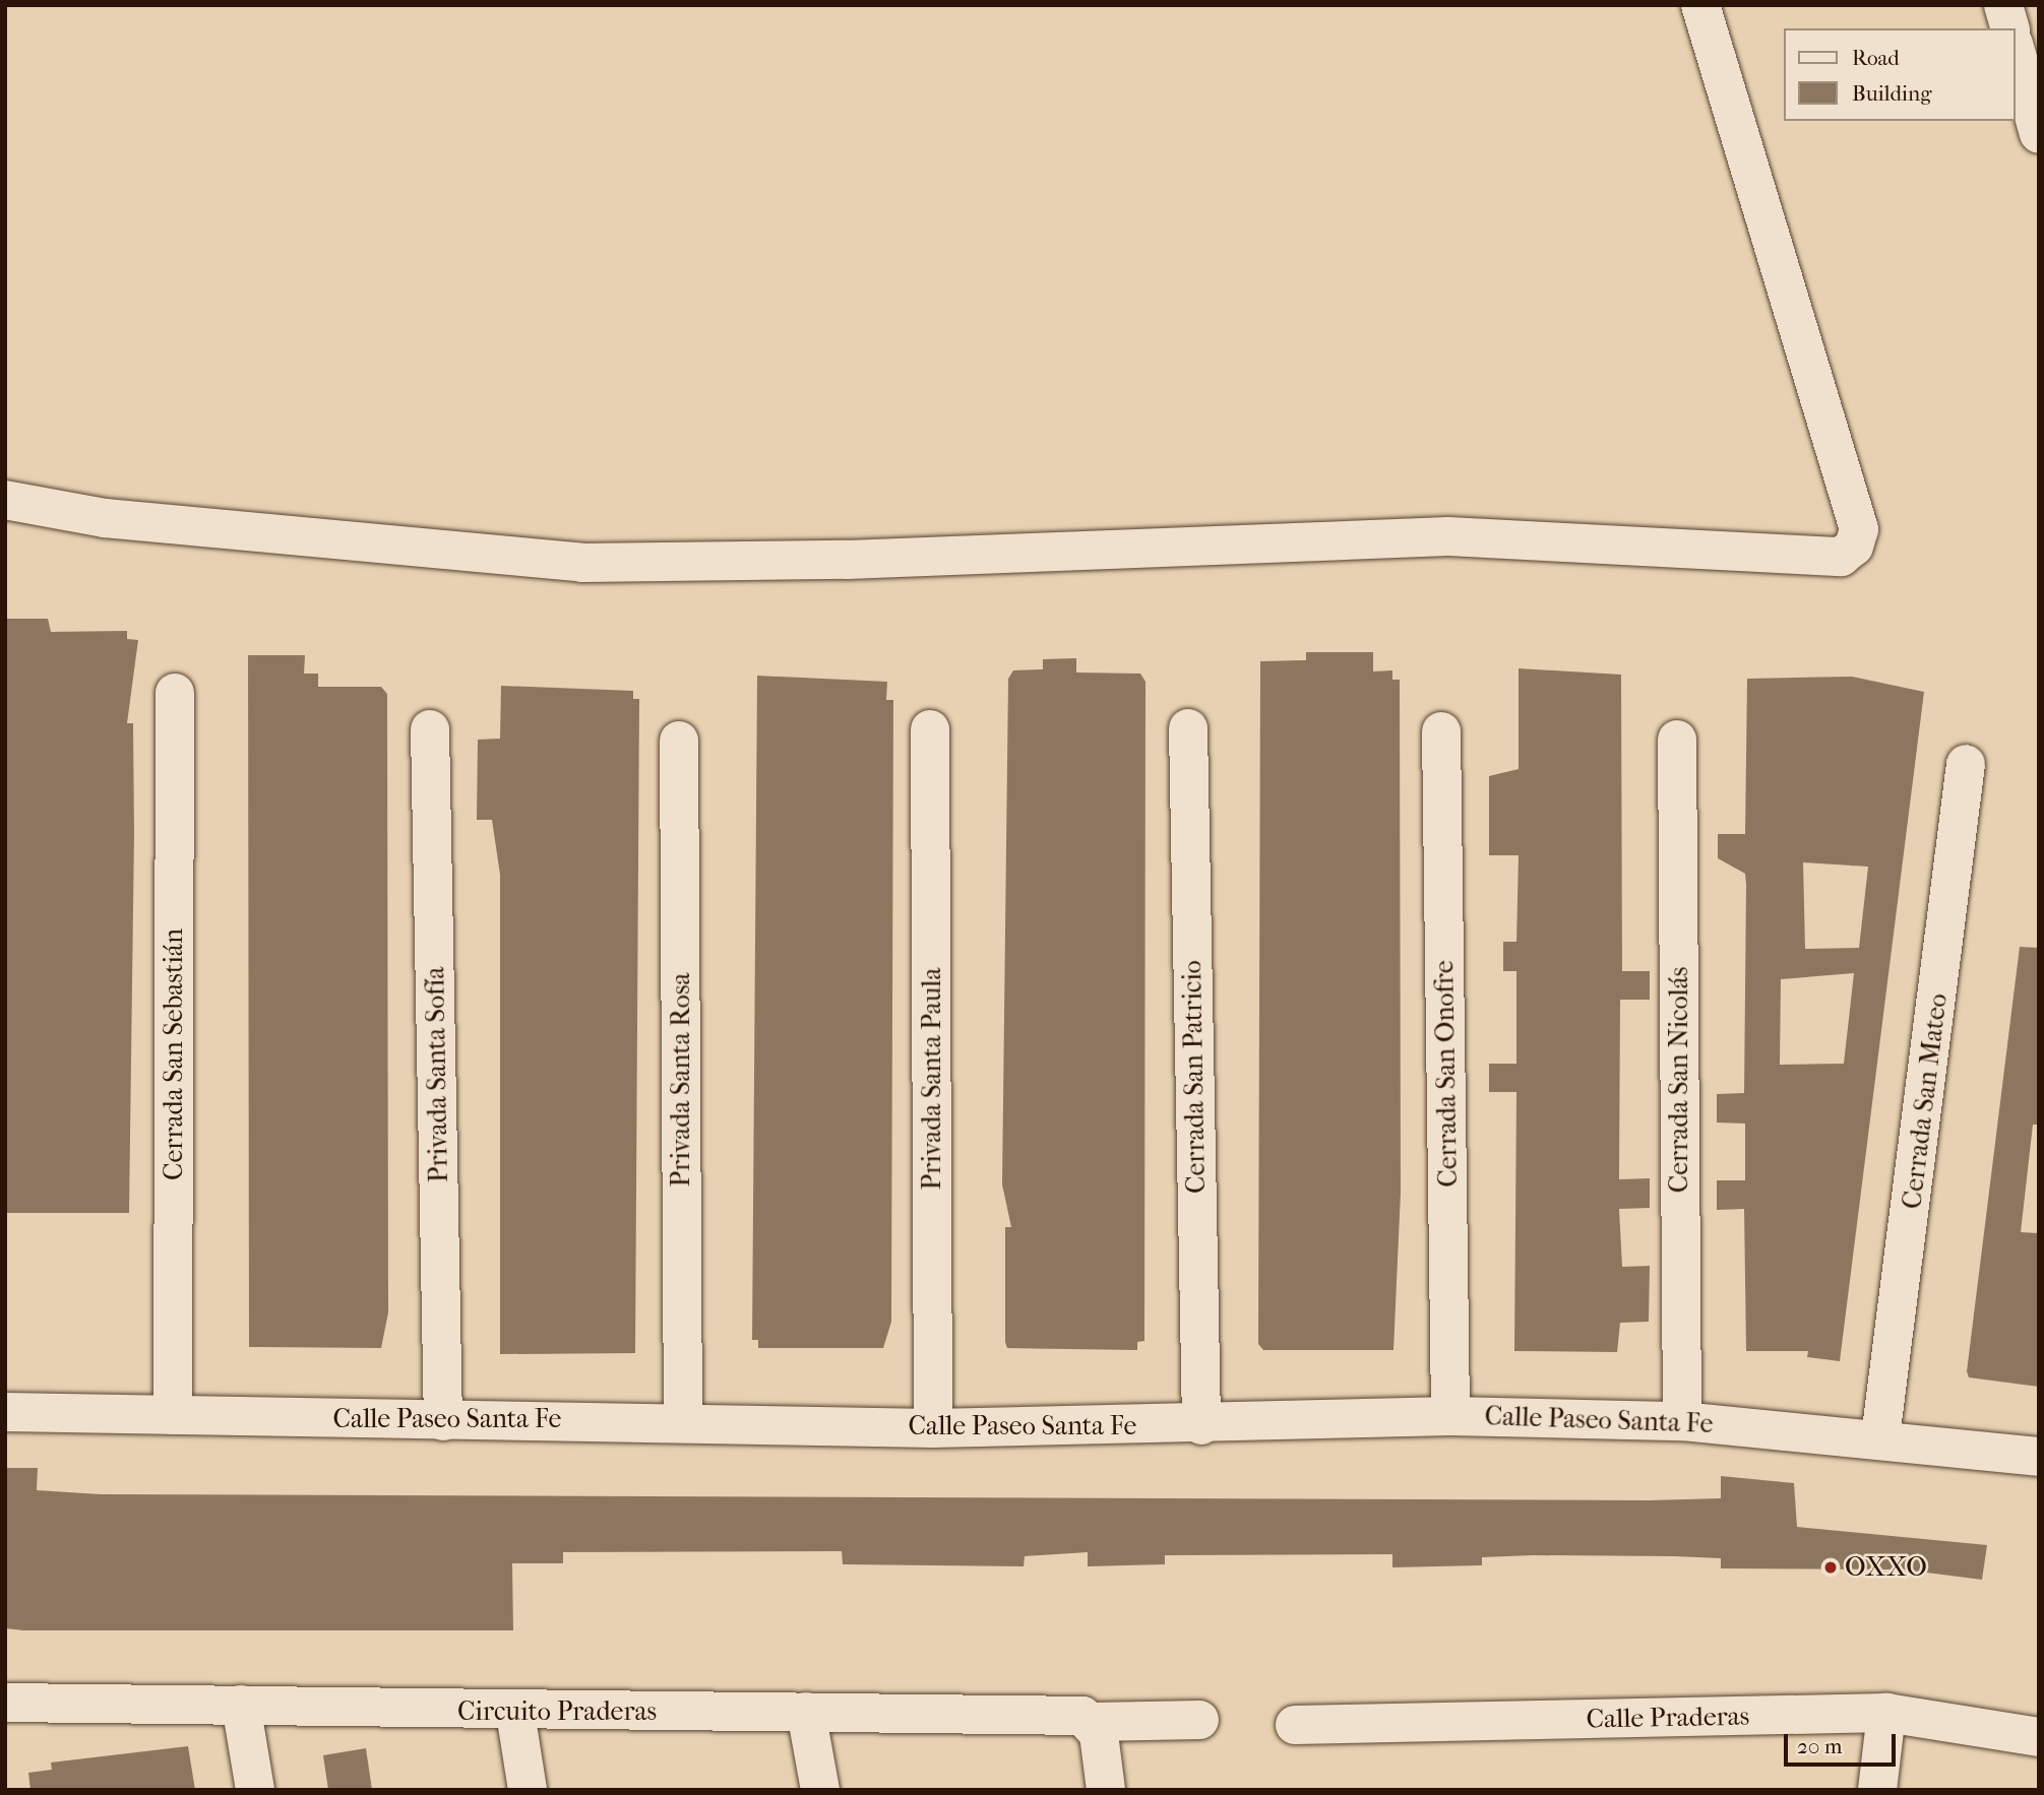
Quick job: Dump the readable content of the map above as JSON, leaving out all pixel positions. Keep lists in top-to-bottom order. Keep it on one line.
{"streets":{"street":["Cerrada San Sebastián","Cerrada San Onofre","Privada Santa Sofía","Cerrada San Patricio","Privada Santa Paula","Privada Santa Rosa","Cerrada San Nicolás","Cerrada San Mateo","Calle Paseo Santa Fe","Circuito Praderas","Calle Praderas"]},"crossings":[["Cerrada San Sebastián","Calle Paseo Santa Fe"],["Cerrada San Onofre","Calle Paseo Santa Fe"],["Privada Santa Sofía","Calle Paseo Santa Fe"],["Cerrada San Patricio","Calle Paseo Santa Fe"],["Privada Santa Paula","Calle Paseo Santa Fe"],["Privada Santa Rosa","Calle Paseo Santa Fe"],["Cerrada San Nicolás","Calle Paseo Santa Fe"],["Cerrada San Mateo","Calle Paseo Santa Fe"]],"places":["OXXO"],"legend":["Road","Building"],"scale_bar":"20 m"}
